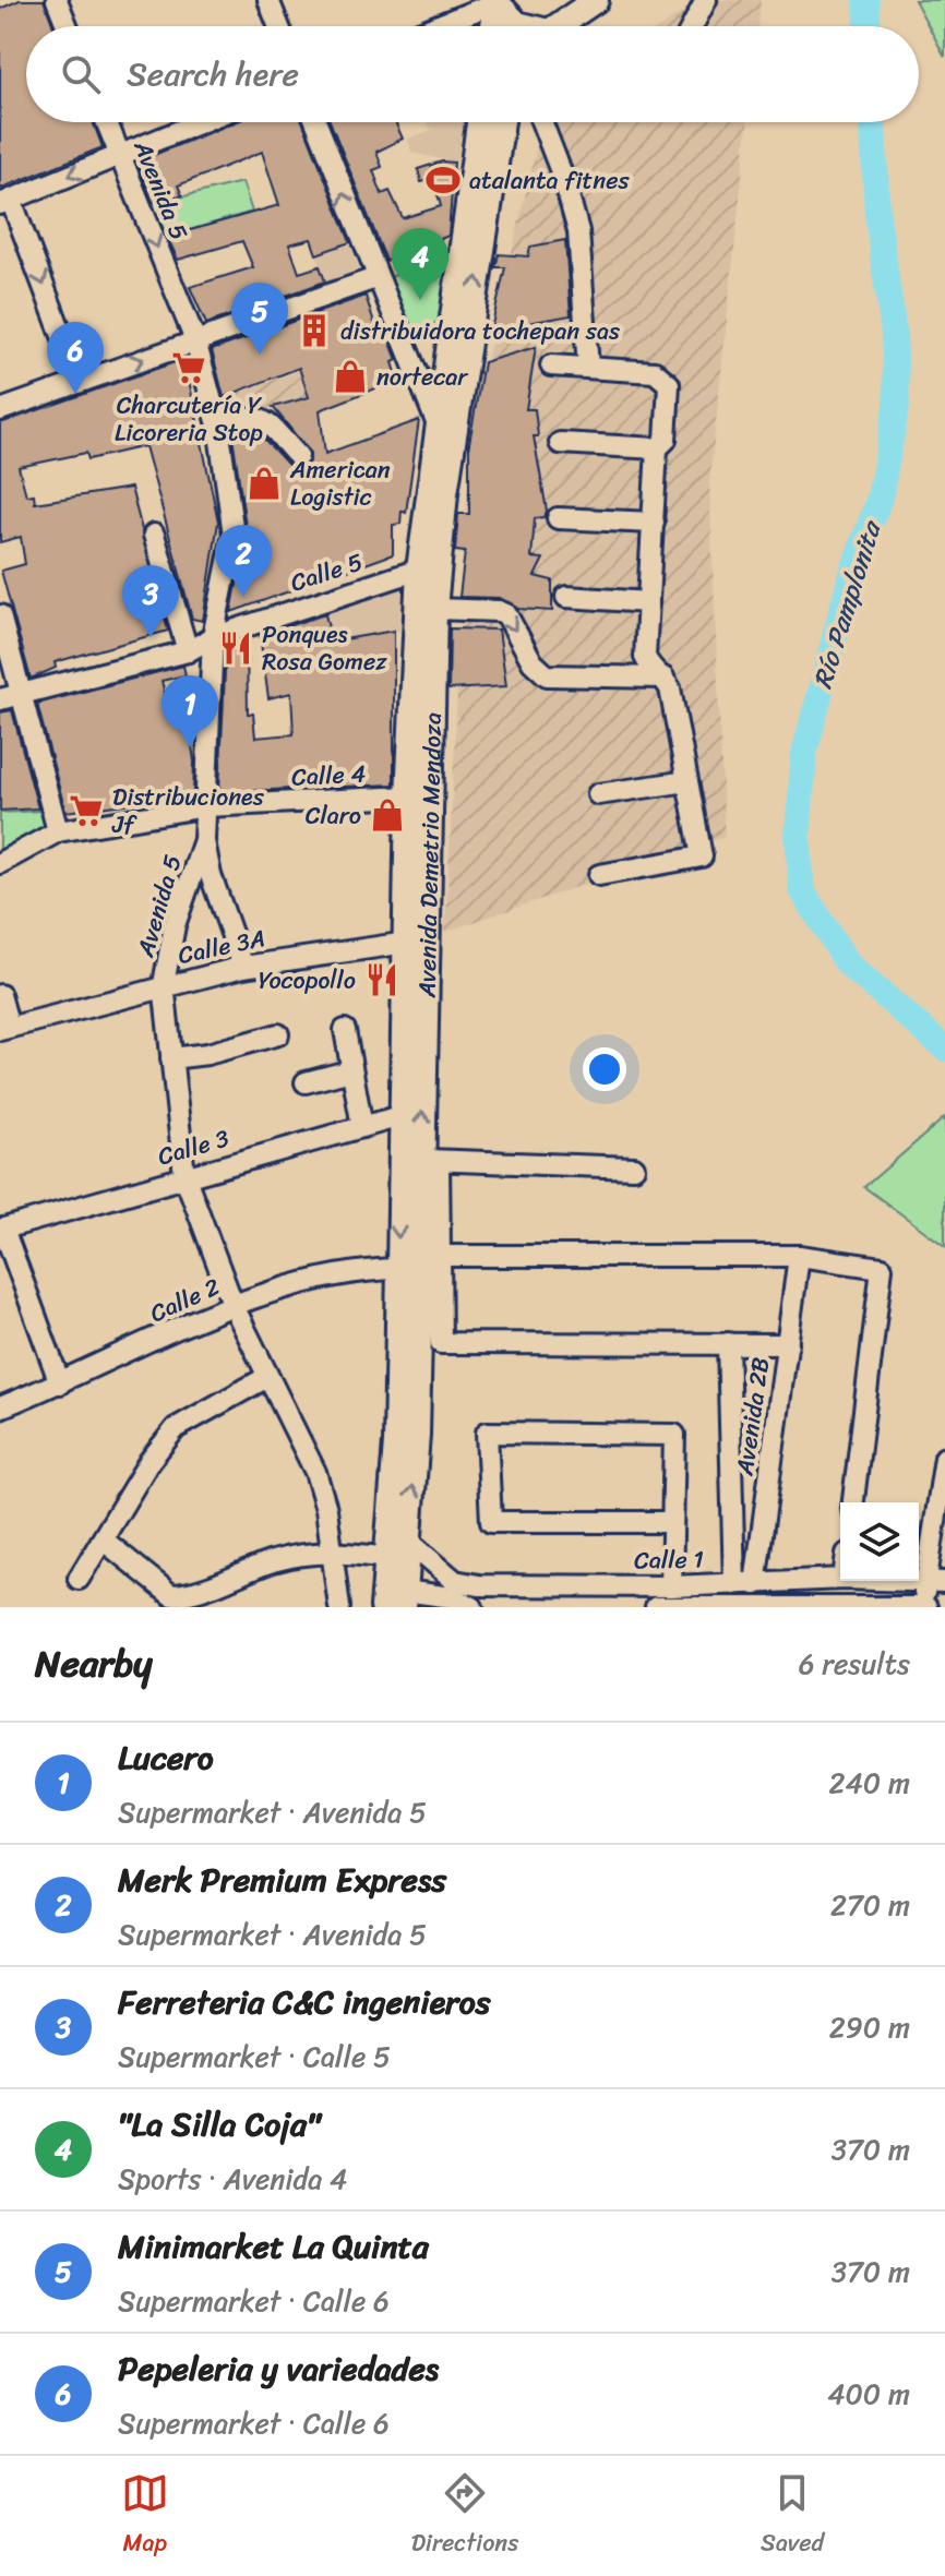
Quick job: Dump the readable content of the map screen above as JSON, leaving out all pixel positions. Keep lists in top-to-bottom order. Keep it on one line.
{"streets":{"main road":["Avenida Demetrio Mendoza"],"street":["Avenida 5","Calle 5","Calle 4","Calle 3A","Calle 3","Calle 2","Avenida 2B","Calle 1"]},"crossings":[["Avenida 5","Calle 5"],["Avenida 5","Calle 4"],["Avenida 5","Calle 3A"],["Avenida 5","Calle 3"],["Avenida 5","Calle 2"],["Calle 5","Avenida Demetrio Mendoza"],["Calle 4","Avenida Demetrio Mendoza"],["Avenida Demetrio Mendoza","Calle 3A"],["Avenida Demetrio Mendoza","Calle 3"],["Avenida Demetrio Mendoza","Calle 2"],["Avenida Demetrio Mendoza","Calle 1"],["Avenida 2B","Calle 1"]],"water":["Río Pamplonita"],"places":{"sports":["atalanta fitnes"],"building":["distribuidora tochepan sas"],"supermarket":["Charcutería Y Licoreria Stop","Distribuciones Jf"],"shop":["nortecar","American Logistic","Claro"],"restaurant":["Ponques Rosa Gomez","Yocopollo"]},"page":{"search":"Search here","pins":["4","5","6","2","3","1"],"heading":["Nearby","6 results"],"list":[{"mark":"1","name":"Lucero","note":"Supermarket · Avenida 5","value":"240 m"},{"mark":"2","name":"Merk Premium Express","note":"Supermarket · Avenida 5","value":"270 m"},{"mark":"3","name":"Ferreteria C&C ingenieros","note":"Supermarket · Calle 5","value":"290 m"},{"mark":"4","name":"\"La Silla Coja\"","note":"Sports · Avenida 4","value":"370 m"},{"mark":"5","name":"Minimarket La Quinta","note":"Supermarket · Calle 6","value":"370 m"},{"mark":"6","name":"Pepeleria y variedades","note":"Supermarket · Calle 6","value":"400 m"}],"nav":["Map","Directions","Saved"]}}
